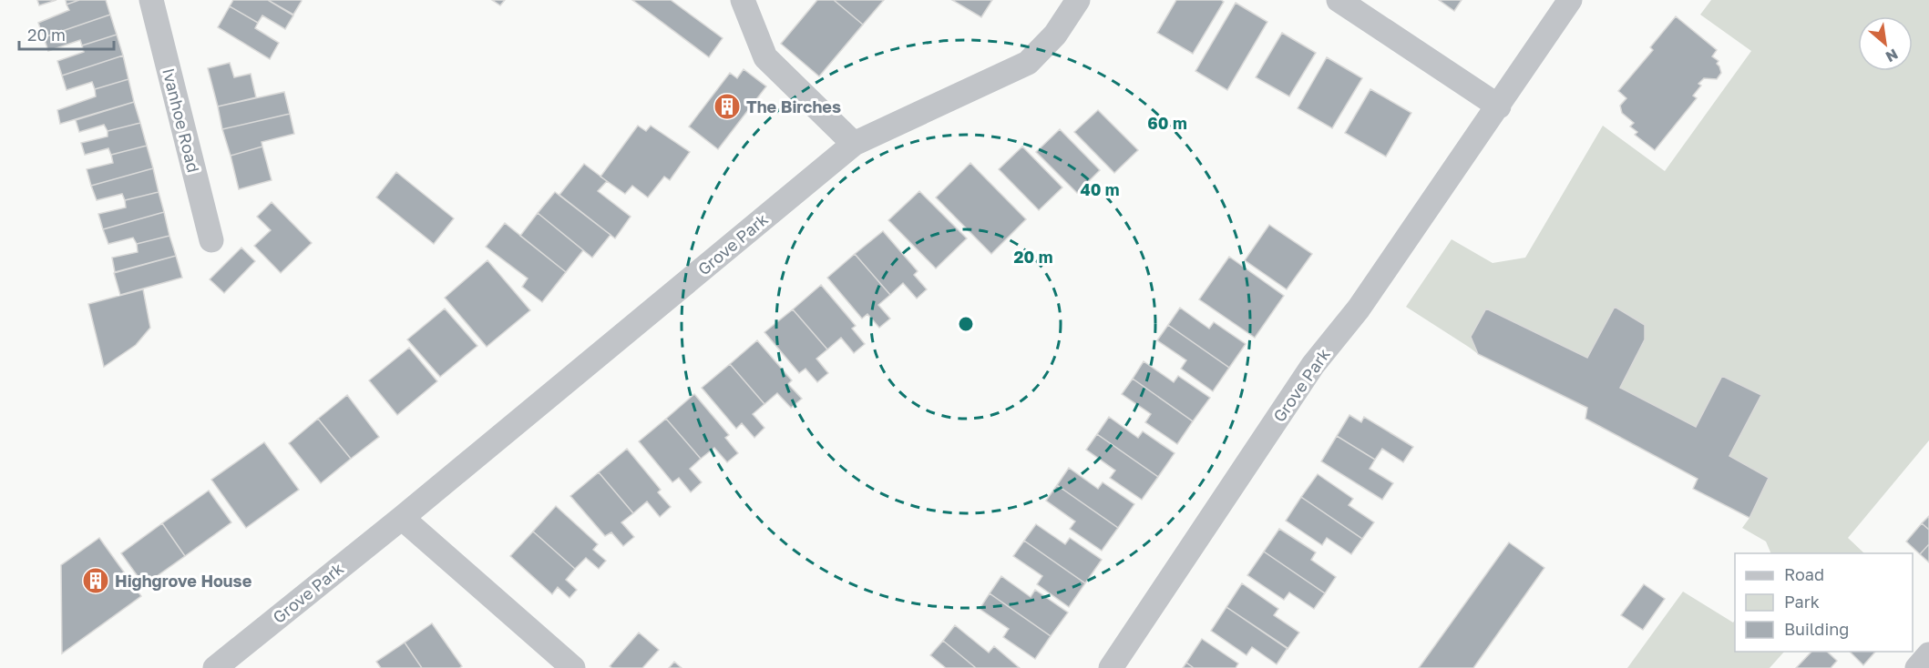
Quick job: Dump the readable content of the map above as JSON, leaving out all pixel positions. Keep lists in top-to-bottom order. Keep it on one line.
{"streets":{"street":["Ivanhoe Road","Grove Park"]},"places":{"building":["The Birches","Highgrove House"]},"legend":["Road","Park","Building"],"scale_bar":"20 m","north":"bottom right","rings":["60 m","40 m","20 m"]}
